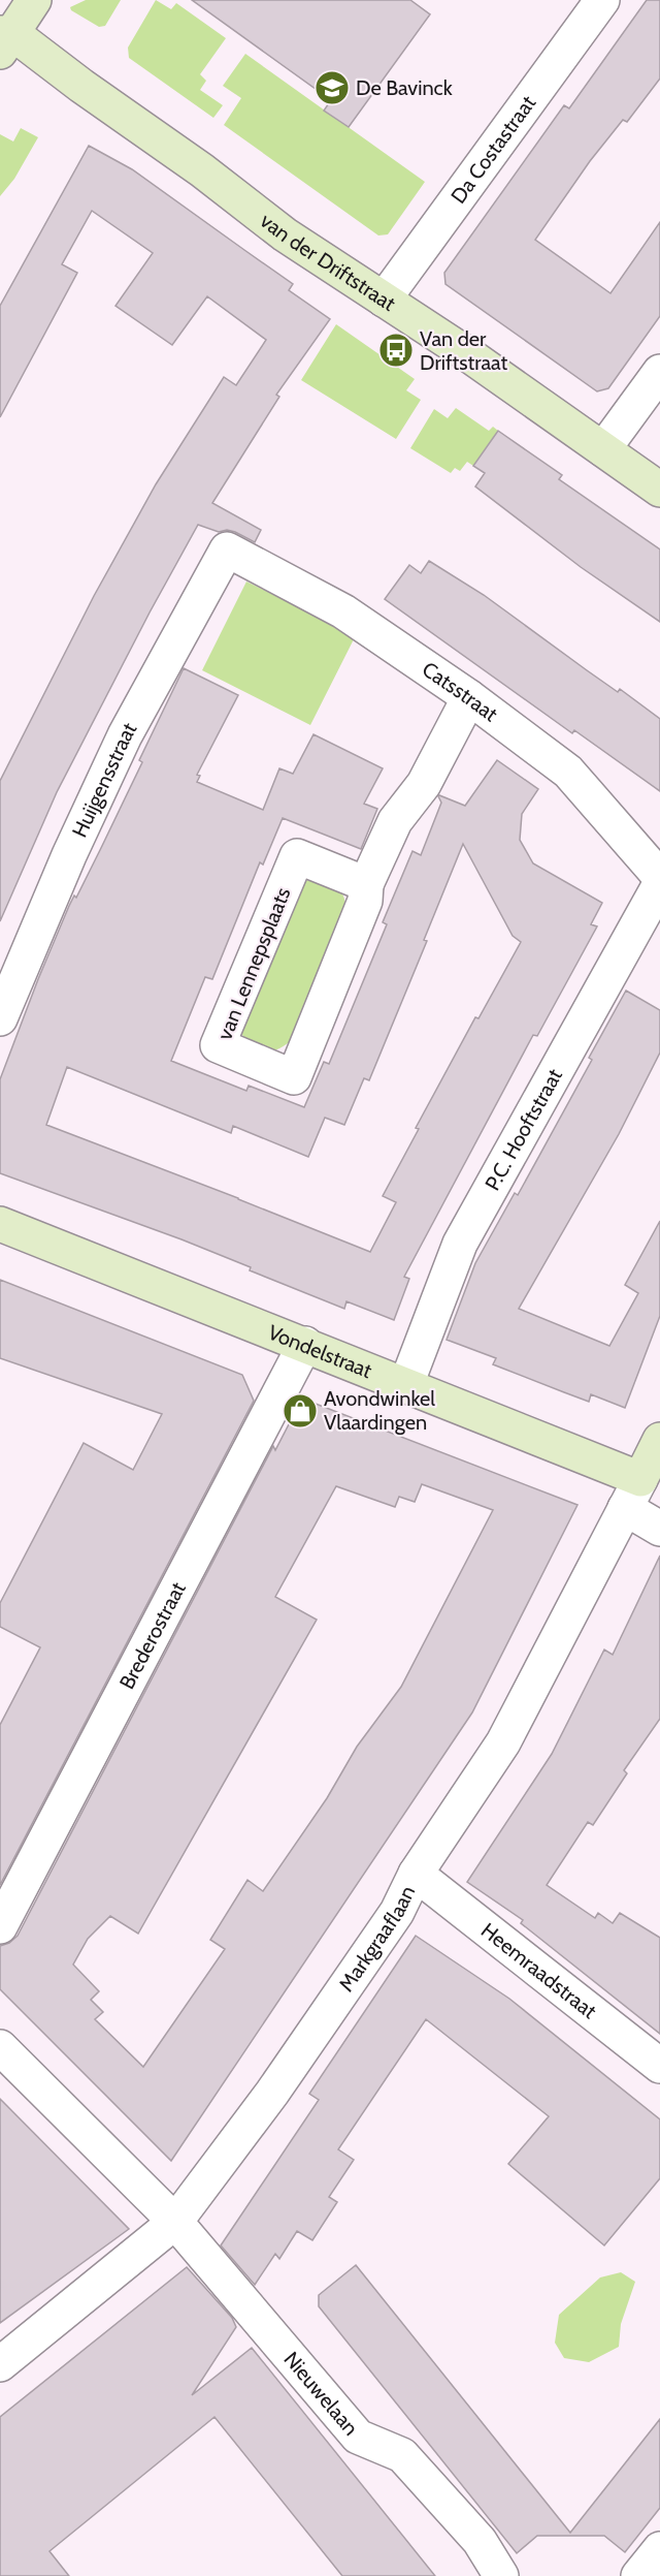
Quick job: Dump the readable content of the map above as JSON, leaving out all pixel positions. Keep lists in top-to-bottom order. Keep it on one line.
{"streets":{"street":["Da Costastraat","van der Driftstraat","Catsstraat","Huijgensstraat","van Lennepsplaats","P.C. Hooftstraat","Vondelstraat","Brederostraat","Markgraaflaan","Heemraadstraat","Nieuwelaan"]},"crossings":[["Da Costastraat","van der Driftstraat"],["Catsstraat","Huijgensstraat"],["Catsstraat","van Lennepsplaats"],["P.C. Hooftstraat","Vondelstraat"],["Vondelstraat","Brederostraat"],["Vondelstraat","Markgraaflaan"],["Markgraaflaan","Heemraadstraat"],["Markgraaflaan","Nieuwelaan"]],"places":{"school or university":["De Bavinck"],"bus stop":["Van der Driftstraat"],"shop":["Avondwinkel Vlaardingen"]}}
